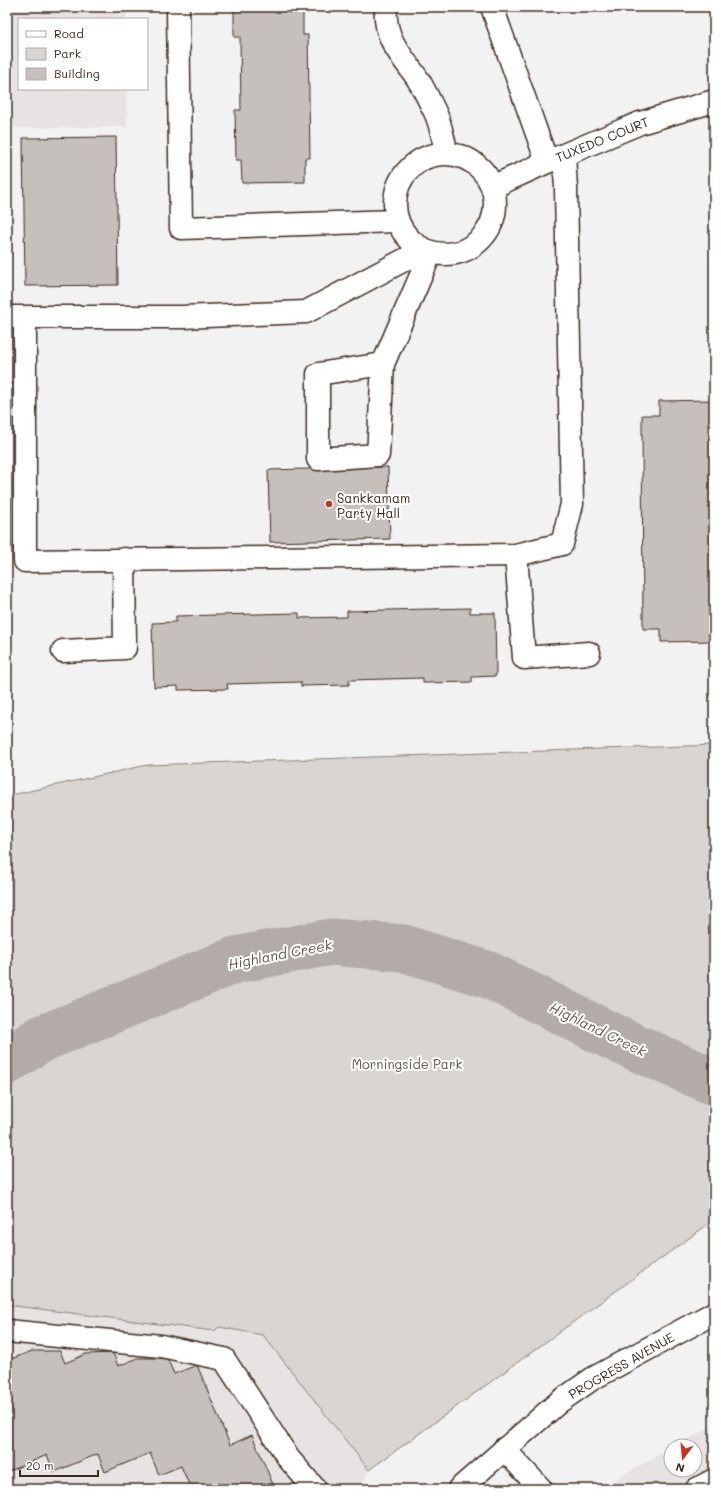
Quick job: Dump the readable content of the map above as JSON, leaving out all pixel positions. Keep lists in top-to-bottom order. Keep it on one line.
{"streets":{"street":["TUXEDO COURT","PROGRESS AVENUE"]},"water":["Highland Creek"],"parks":["Morningside Park"],"places":["Sankkamam Party Hall"],"legend":["Road","Park","Building"],"scale_bar":"20 m","north":"bottom"}
